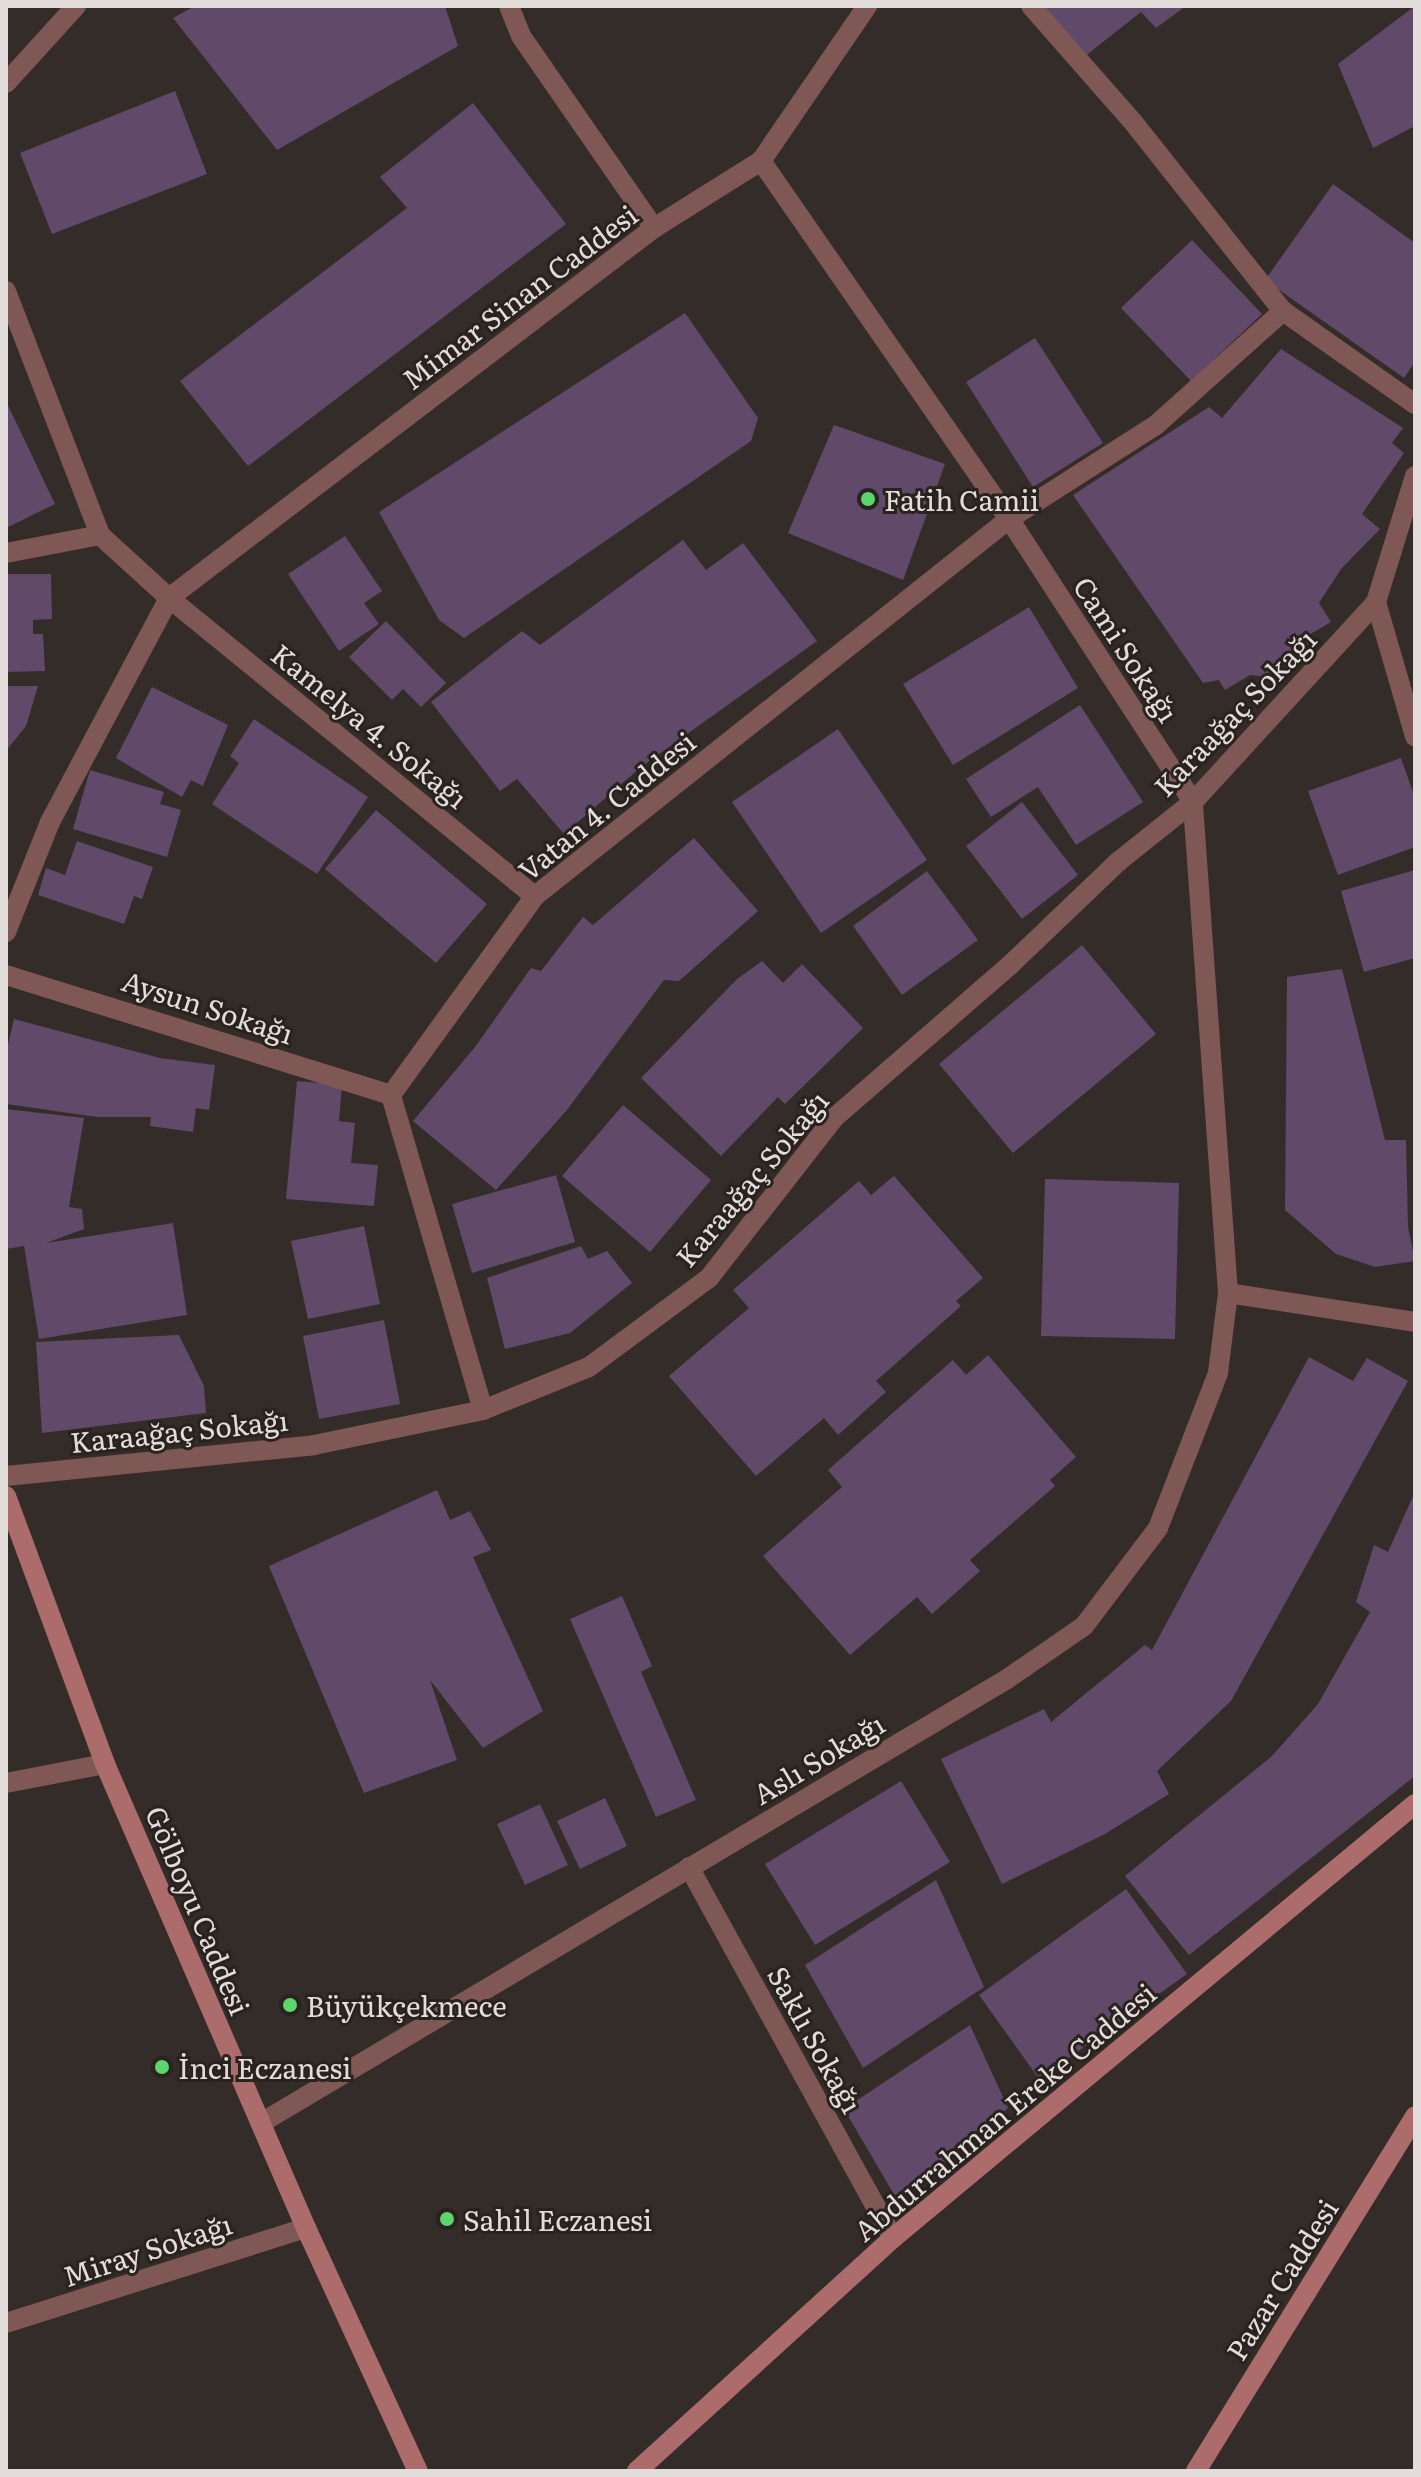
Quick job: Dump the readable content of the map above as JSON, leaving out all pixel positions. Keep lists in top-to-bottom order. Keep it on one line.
{"streets":{"main road":["Gölboyu Caddesi","Abdurrahman Ereke Caddesi","Pazar Caddesi"],"street":["Mimar Sinan Caddesi","Cami Sokağı","Karaağaç Sokağı","Kamelya 4. Sokağı","Vatan 4. Caddesi","Aysun Sokağı","Aslı Sokağı","Saklı Sokağı","Miray Sokağı"]},"crossings":[["Mimar Sinan Caddesi","Cami Sokağı"],["Mimar Sinan Caddesi","Kamelya 4. Sokağı"],["Cami Sokağı","Karaağaç Sokağı"],["Cami Sokağı","Vatan 4. Caddesi"],["Cami Sokağı","Aslı Sokağı"],["Kamelya 4. Sokağı","Vatan 4. Caddesi"],["Vatan 4. Caddesi","Aysun Sokağı"],["Aslı Sokağı","Gölboyu Caddesi"],["Aslı Sokağı","Saklı Sokağı"],["Gölboyu Caddesi","Miray Sokağı"],["Saklı Sokağı","Abdurrahman Ereke Caddesi"]],"places":["Fatih Camii","Büyükçekmece","İnci Eczanesi","Sahil Eczanesi"]}
